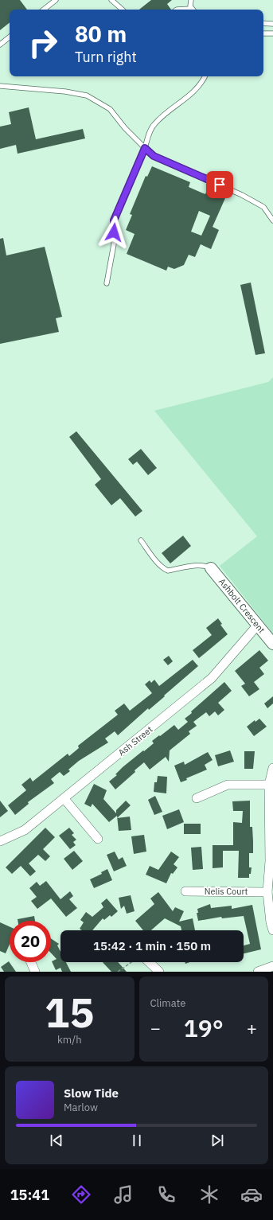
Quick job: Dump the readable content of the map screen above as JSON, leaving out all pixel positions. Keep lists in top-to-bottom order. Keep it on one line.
{"streets":{"street":["Ashbolt Crescent","Ash Street","Nelis Court"]},"crossings":[["Ashbolt Crescent","Ash Street"]],"page":{"turn":["80 m","Turn right"],"limit":"20","trip":"15:42 · 1 min · 150 m","tile":[["15","km/h"],"Climate"],"heat":["−","19°","+"],"song":["Slow Tide","Marlow"],"tabs":"15:41"}}
